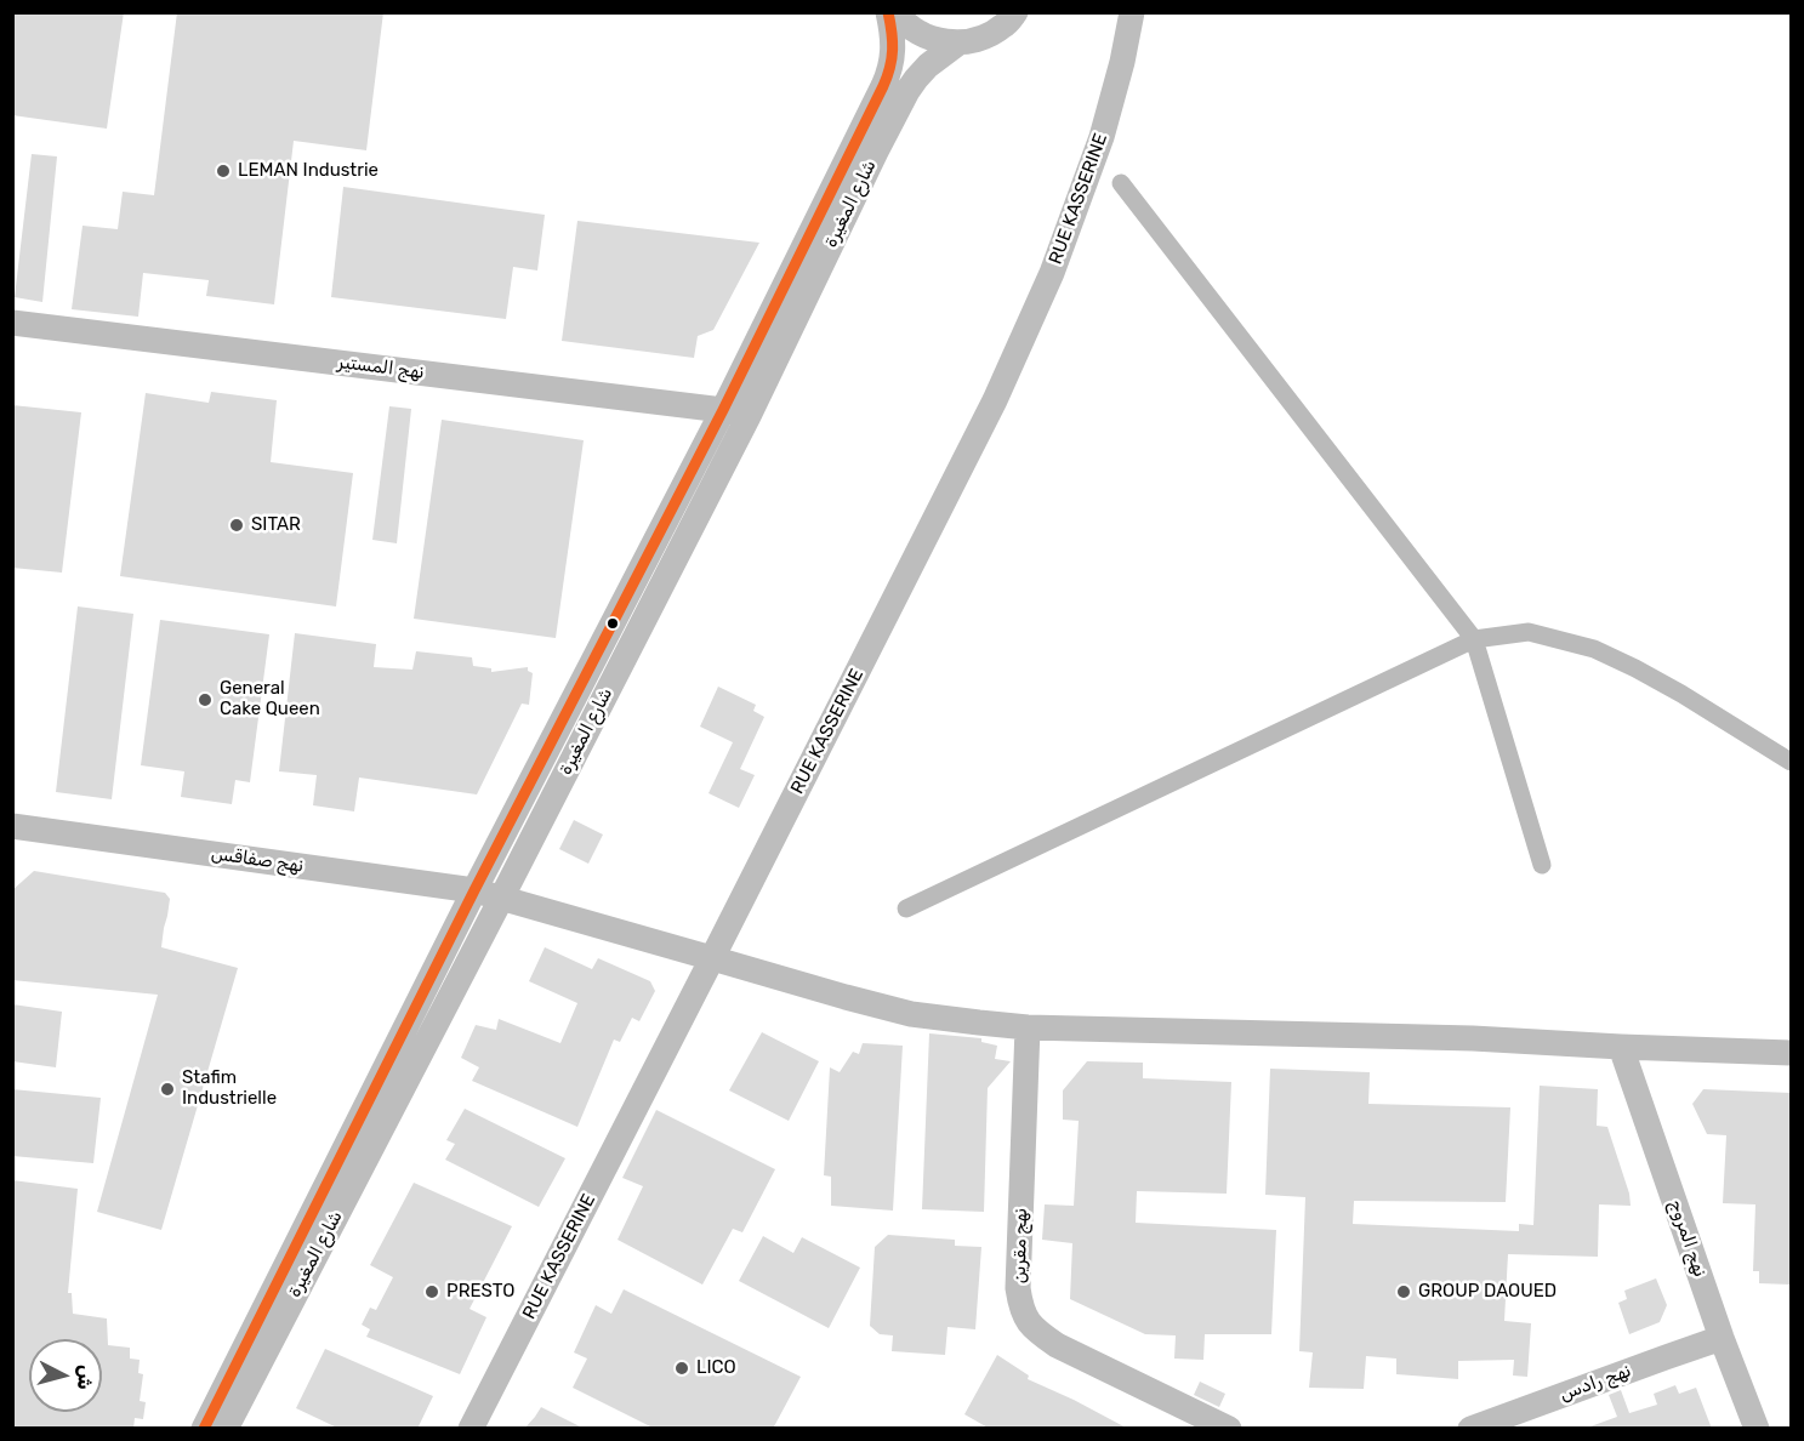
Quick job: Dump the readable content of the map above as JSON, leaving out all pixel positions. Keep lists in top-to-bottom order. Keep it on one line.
{"streets":{"street":["RUE KASSERINE","شارع المغيرة","نهج المستير","نهج صفاقس","نهج المروج","نهج مقرين","نهج رادس"]},"crossings":[["RUE KASSERINE","نهج صفاقس"],["شارع المغيرة","نهج المستير"],["شارع المغيرة","نهج صفاقس"],["نهج صفاقس","نهج المروج"],["نهج صفاقس","نهج مقرين"],["نهج المروج","نهج رادس"]],"places":["LEMAN Industrie","SITAR","General Cake Queen","Stafim Industrielle","PRESTO","GROUP DAOUED","LICO"],"north":"right"}
